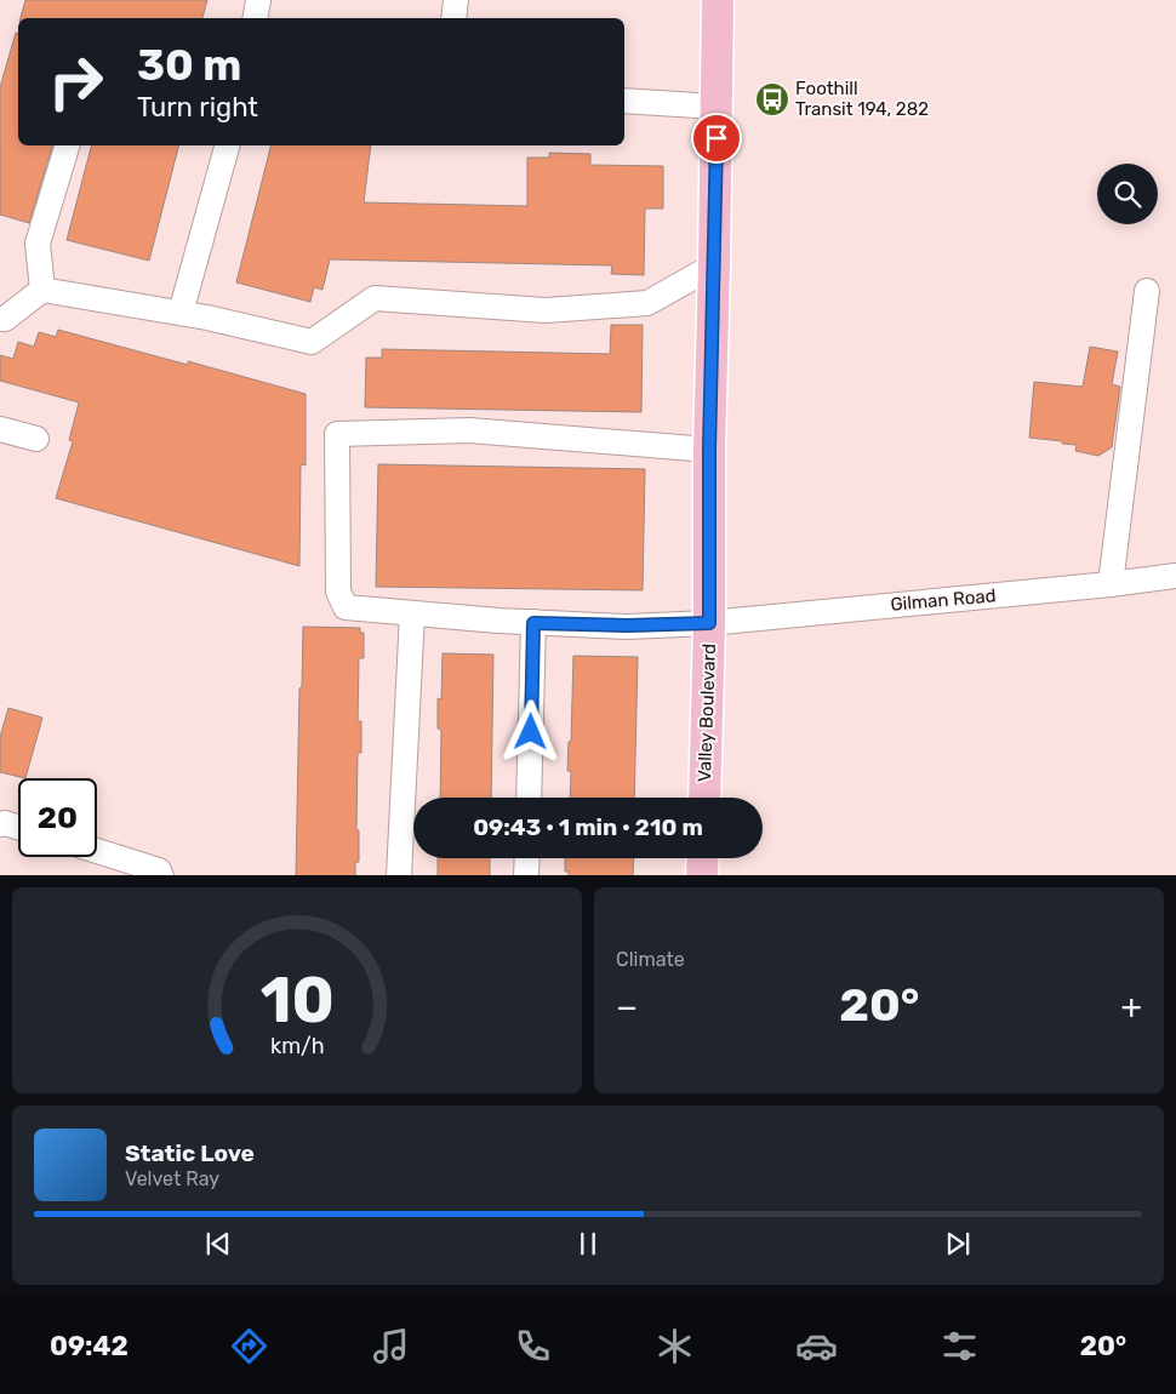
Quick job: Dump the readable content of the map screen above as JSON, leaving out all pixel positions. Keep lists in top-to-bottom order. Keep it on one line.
{"streets":{"main road":["Valley Boulevard"],"street":["Gilman Road"]},"crossings":[["Gilman Road","Valley Boulevard"]],"places":{"bus stop":["Foothill Transit 194, 282"]},"page":{"turn":["30 m","Turn right"],"limit":"20","trip":"09:43 · 1 min · 210 m","tile":"Climate","heat":["−","20°","+"],"song":["Static Love","Velvet Ray"],"tabs":["09:42","20°"],"gauge":["10","km/h"]}}
